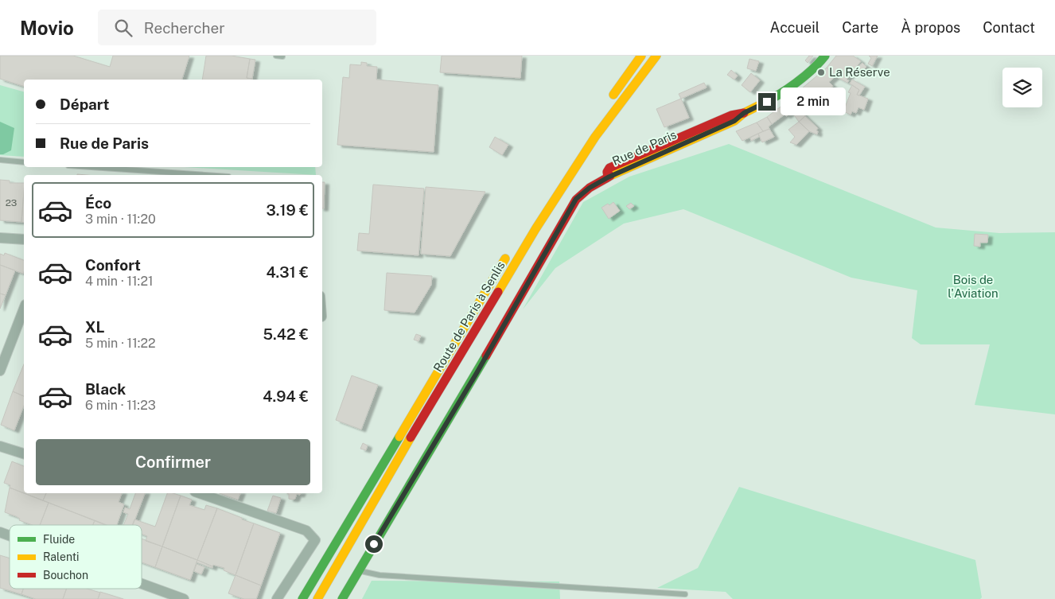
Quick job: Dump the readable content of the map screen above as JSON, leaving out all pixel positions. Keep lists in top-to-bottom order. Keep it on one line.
{"streets":{"main road":["Rue de Paris","Route de Paris à Senlis"]},"parks":["Bois de l'Aviation"],"places":["La Réserve"],"house_numbers":["23"],"legend":["Fluide","Ralenti","Bouchon"],"page":{"header":"Movio","search":"Rechercher","nav":["Accueil","Carte","À propos","Contact"],"banner":["Départ","Rue de Paris"],"bubble":"2 min","list":[{"name":"Éco","note":"3 min · 11:20","value":"3.19 €"},{"name":"Confort","note":"4 min · 11:21","value":"4.31 €"},{"name":"XL","note":"5 min · 11:22","value":"5.42 €"},{"name":"Black","note":"6 min · 11:23","value":"4.94 €"}],"buttons":"Confirmer"}}
